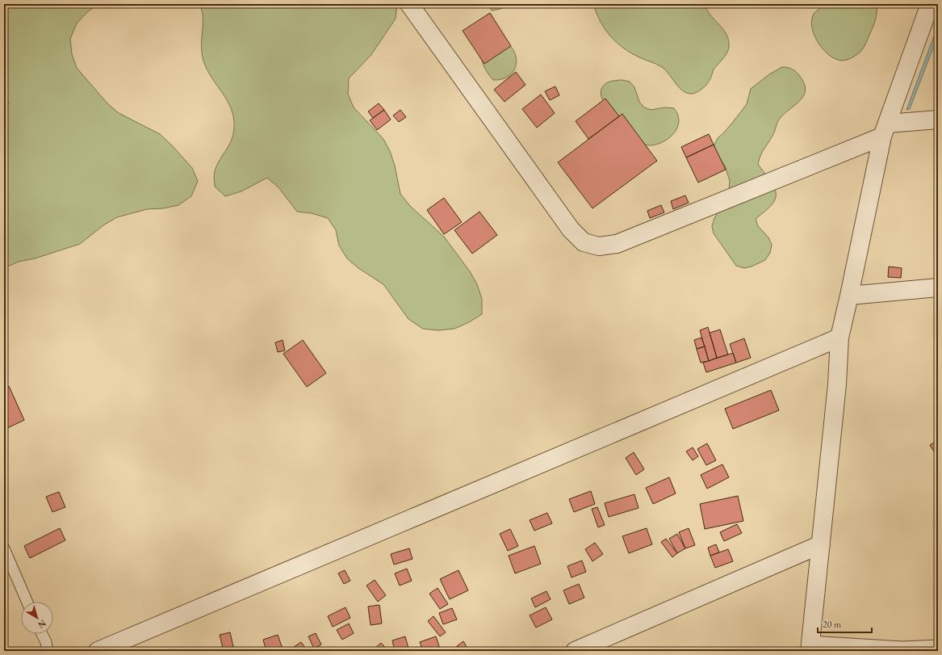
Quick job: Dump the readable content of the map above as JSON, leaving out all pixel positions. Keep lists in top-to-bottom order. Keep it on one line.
{"scale_bar":"20 m","north":"bottom right"}
